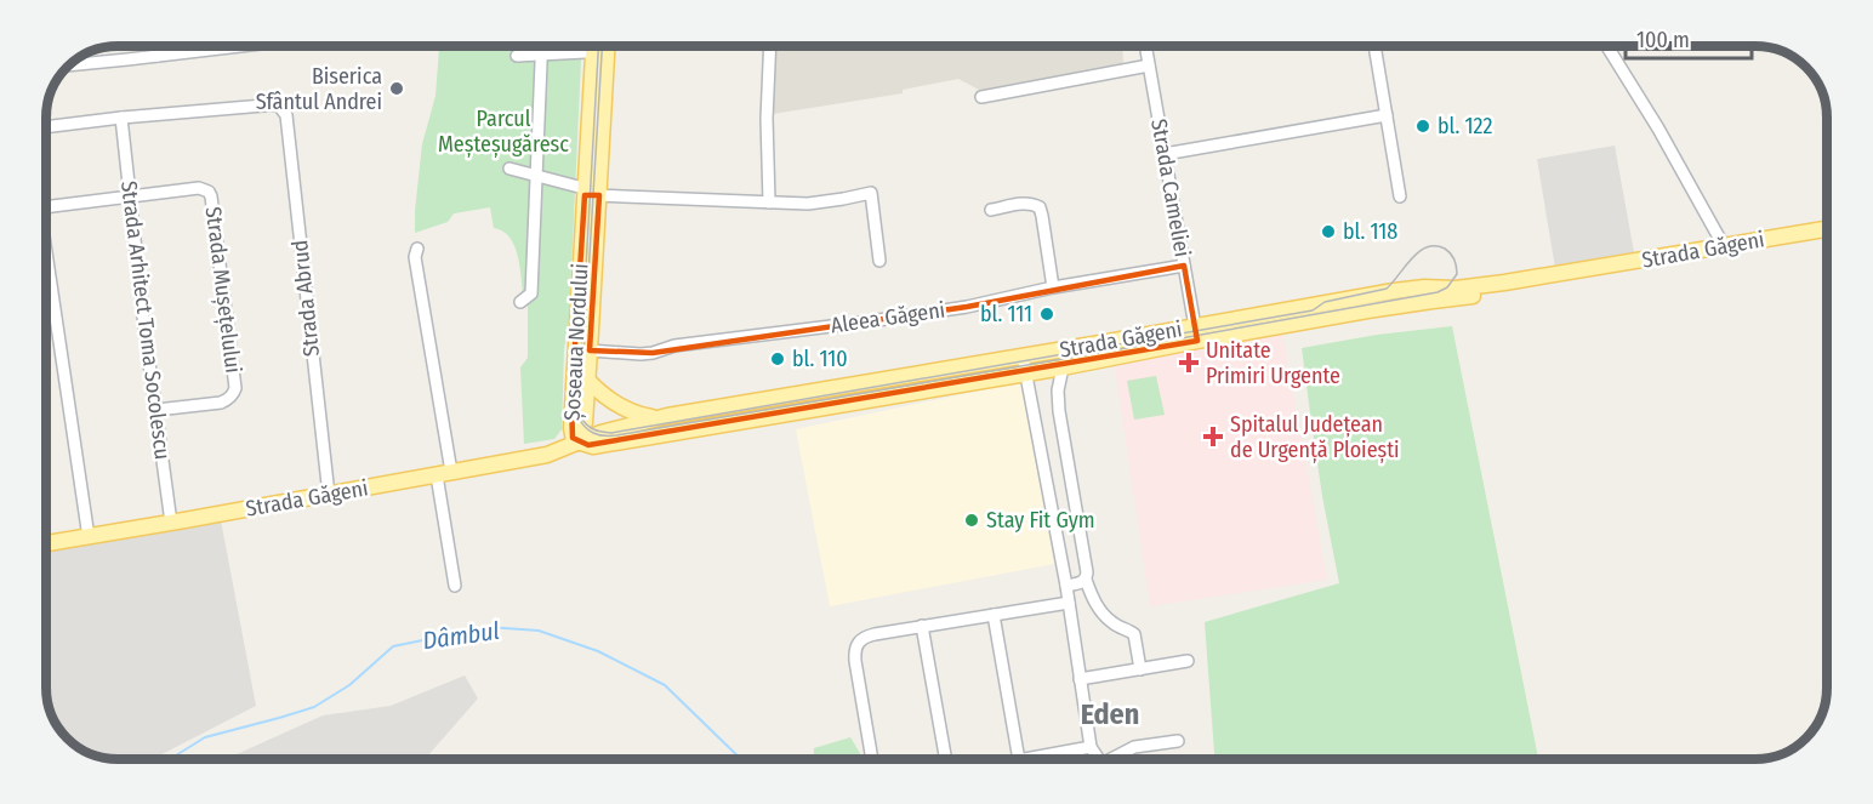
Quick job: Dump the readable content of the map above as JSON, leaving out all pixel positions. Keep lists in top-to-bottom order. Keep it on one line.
{"streets":{"main road":["Strada Găgeni","Șoseaua Nordului"],"street":["Strada Cameliei","Strada Mușețelului","Strada Abrud","Aleea Găgeni","Strada Arhitect Toma Socolescu"]},"crossings":[["Strada Cameliei","Strada Găgeni"],["Strada Cameliei","Aleea Găgeni"],["Strada Găgeni","Strada Abrud"],["Strada Găgeni","Strada Arhitect Toma Socolescu"],["Strada Găgeni","Șoseaua Nordului"],["Strada Mușețelului","Strada Arhitect Toma Socolescu"],["Strada Abrud","Strada Arhitect Toma Socolescu"],["Aleea Găgeni","Șoseaua Nordului"]],"districts":["Eden"],"water":["Dâmbul"],"parks":["Parcul Meșteșugăresc"],"places":{"other":["Biserica Sfântul Andrei","bl. 122","bl. 118","bl. 111","bl. 110","Stay Fit Gym"],"health":["Unitate Primiri Urgente","Spitalul Județean de Urgență Ploiești"]},"scale_bar":"100 m"}
